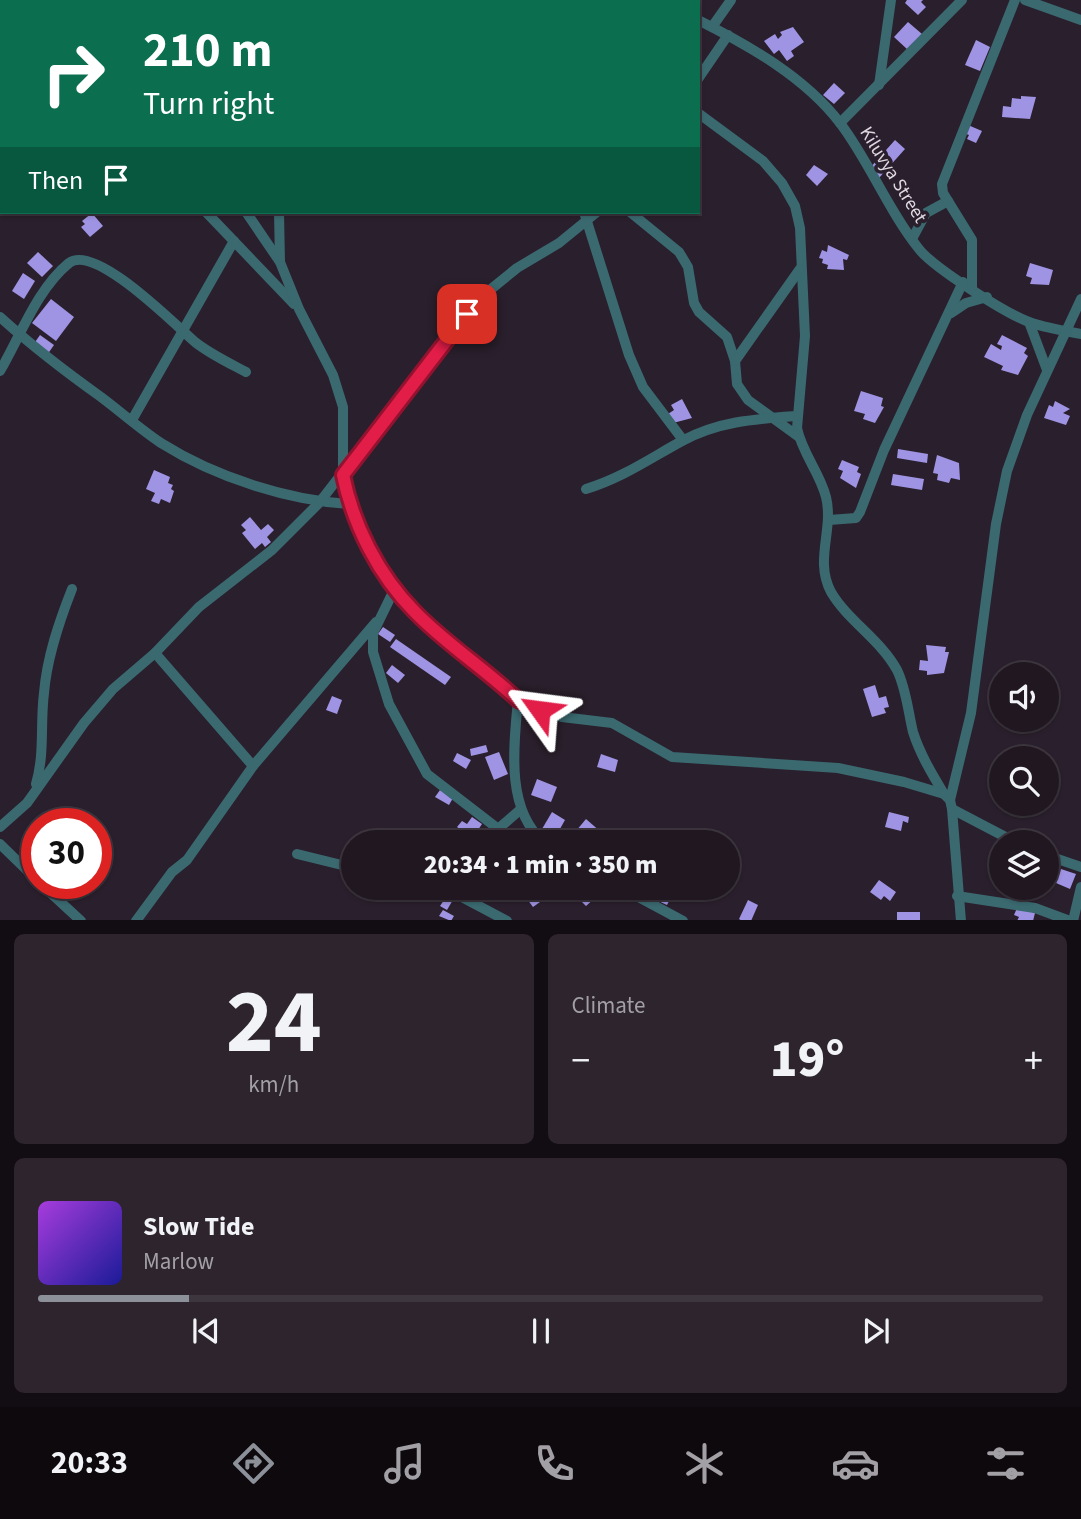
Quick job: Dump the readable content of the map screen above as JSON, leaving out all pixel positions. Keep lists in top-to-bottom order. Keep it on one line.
{"streets":{"street":["Kiluvya Street"]},"page":{"turn":["210 m","Turn right"],"then":"Then","limit":"30","trip":"20:34 · 1 min · 350 m","tile":[["24","km/h"],"Climate"],"heat":["−","19°","+"],"song":["Slow Tide","Marlow"],"tabs":"20:33"}}
